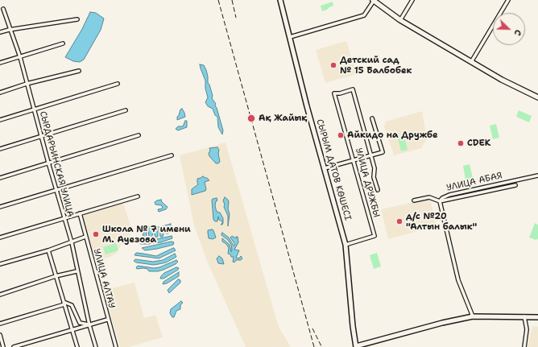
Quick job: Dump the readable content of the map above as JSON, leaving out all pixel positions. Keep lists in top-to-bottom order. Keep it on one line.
{"streets":{"main road":["СЫРЫМ ДАТОВ КӨШЕСІ"],"street":["СЫРДАРЬИНСКАЯ УЛИЦА","УЛИЦА АБАЯ","УЛИЦА ДРУЖБЫ","УЛИЦА АЛТАУ"]},"crossings":[["СЫРЫМ ДАТОВ КӨШЕСІ","УЛИЦА ДРУЖБЫ"]],"places":["Детский сад № 15 Балбобек","Ақ Жайық","Айкидо на Дружбе","CDEK","д/с №20 \"Алтын балык\"","Школа № 7 имени М. Ауезова"],"north":"bottom right"}
